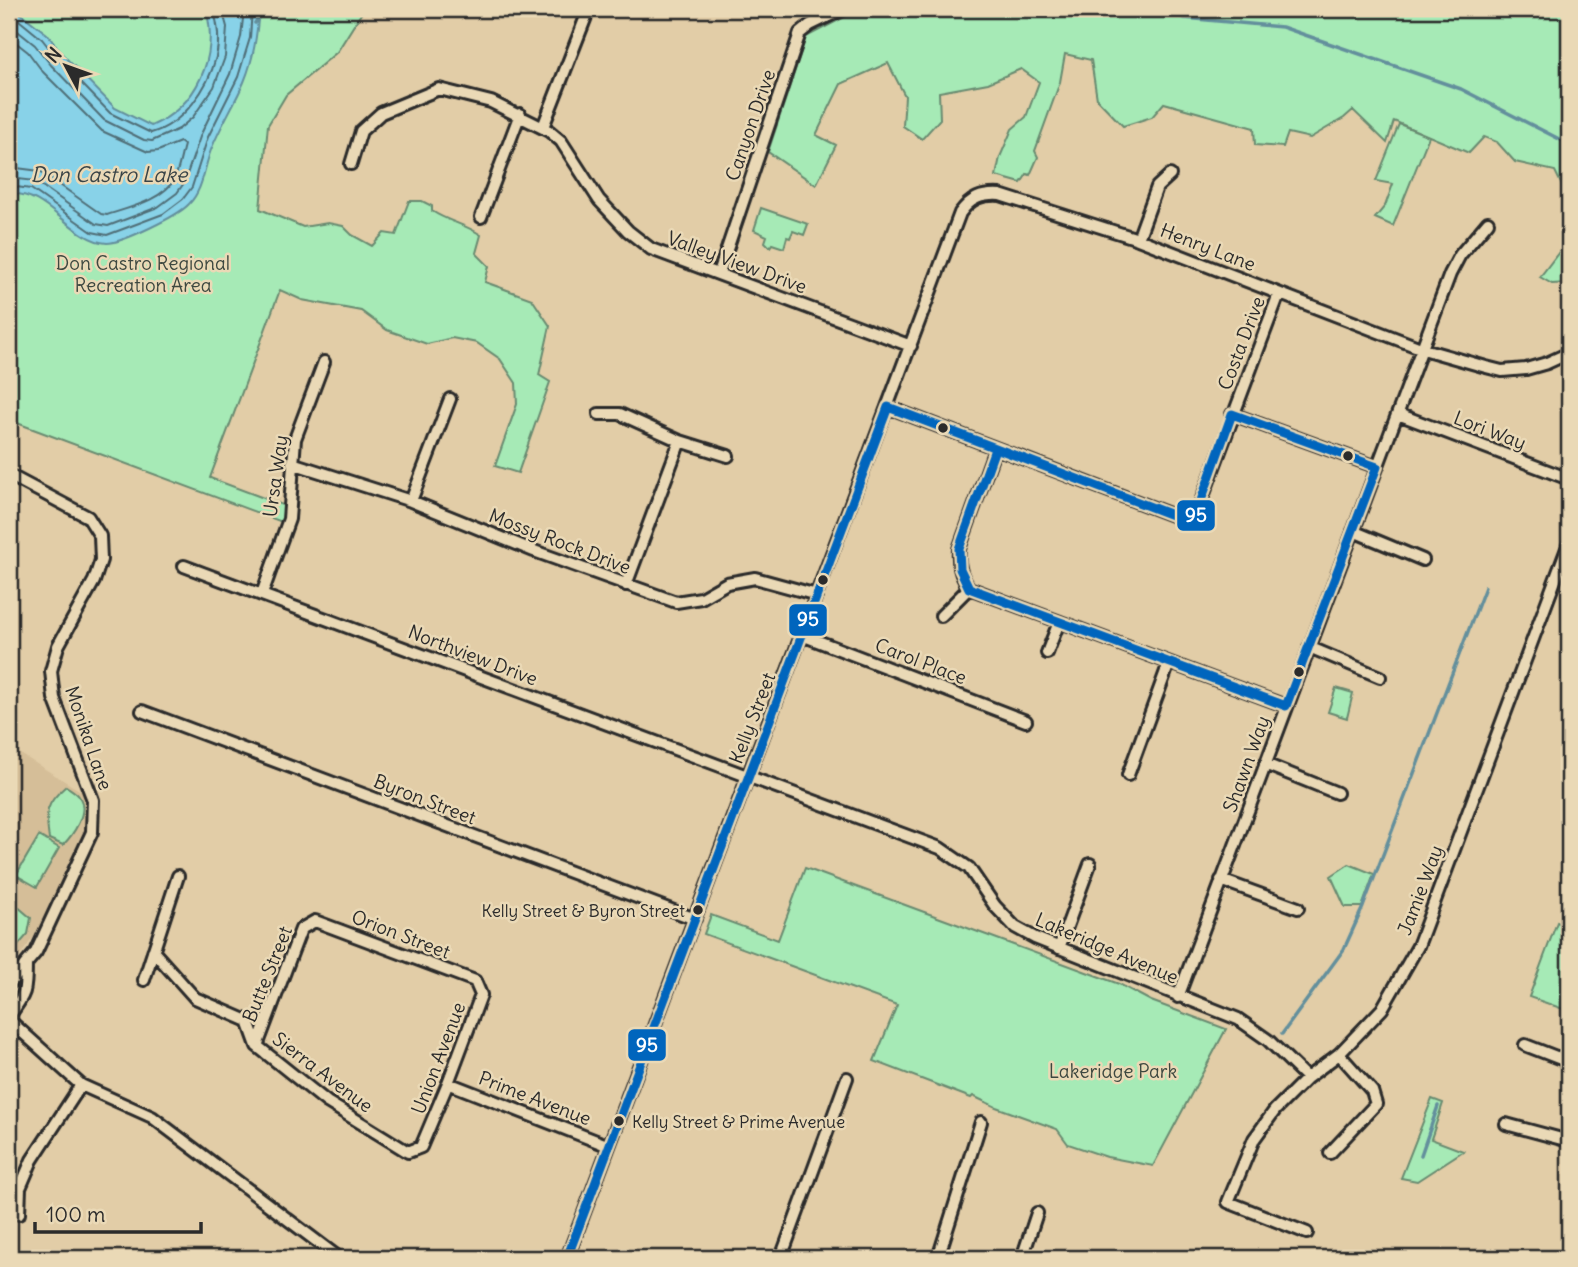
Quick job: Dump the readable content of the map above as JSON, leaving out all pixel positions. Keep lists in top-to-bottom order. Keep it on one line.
{"streets":{"street":["Canyon Drive","Henry Lane","Valley View Drive","Costa Drive","Lori Way","Ursa Way","Mossy Rock Drive","Northview Drive","Carol Place","Kelly Street","Monika Lane","Shawn Way","Byron Street","Jamie Way","Orion Street","Lakeridge Avenue","Butte Street","Union Avenue","Sierra Avenue","Prime Avenue"]},"crossings":[["Canyon Drive","Valley View Drive"],["Henry Lane","Costa Drive"],["Henry Lane","Kelly Street"],["Henry Lane","Shawn Way"],["Valley View Drive","Kelly Street"],["Lori Way","Shawn Way"],["Ursa Way","Mossy Rock Drive"],["Ursa Way","Northview Drive"],["Mossy Rock Drive","Kelly Street"],["Northview Drive","Kelly Street"],["Northview Drive","Lakeridge Avenue"],["Carol Place","Kelly Street"],["Kelly Street","Byron Street"],["Kelly Street","Lakeridge Avenue"],["Kelly Street","Prime Avenue"],["Shawn Way","Lakeridge Avenue"],["Jamie Way","Lakeridge Avenue"],["Orion Street","Butte Street"],["Orion Street","Union Avenue"],["Butte Street","Sierra Avenue"],["Union Avenue","Sierra Avenue"],["Union Avenue","Prime Avenue"]],"water":["Don Castro Lake"],"parks":["Don Castro Regional Recreation Area","Lakeridge Park"],"places":["Kelly Street & Byron Street","Kelly Street & Prime Avenue"],"lines":["transit line 95"],"scale_bar":"100 m","north":"top left"}
